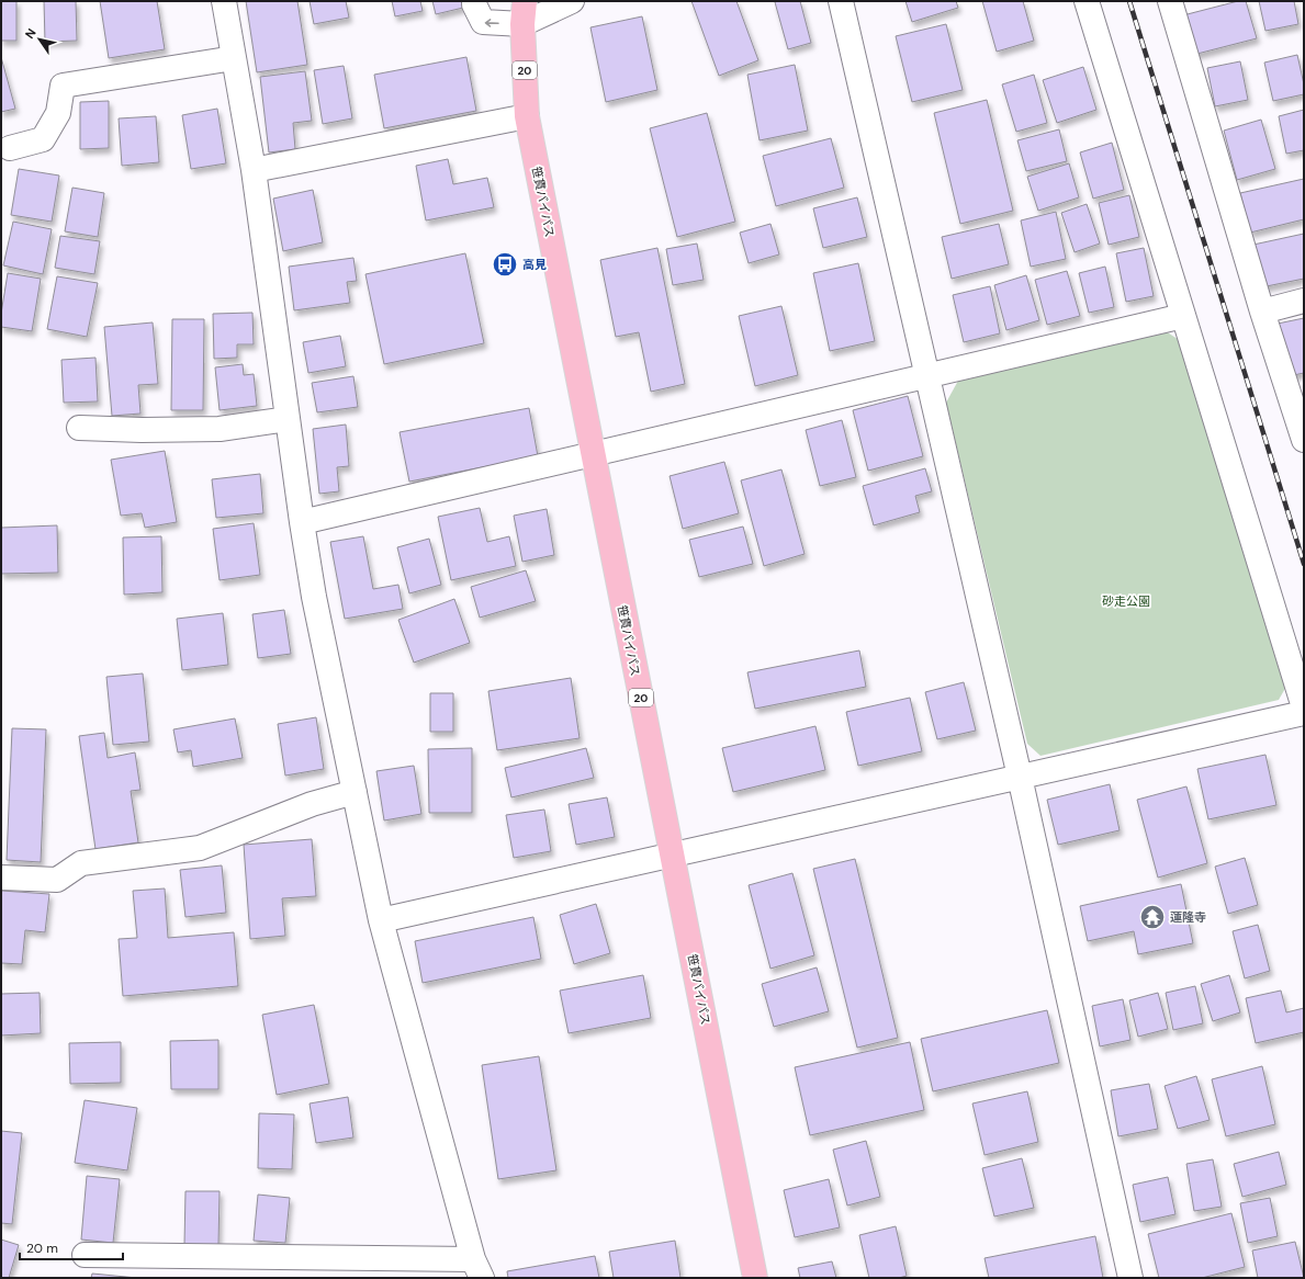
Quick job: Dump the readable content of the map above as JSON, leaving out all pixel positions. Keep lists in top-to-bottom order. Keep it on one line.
{"streets":{"main road":["20","笹貫バイパス"]},"parks":["砂走公園"],"places":{"bus stop":["高見"],"temple":["蓮隆寺"]},"scale_bar":"20 m","north":"top left"}
